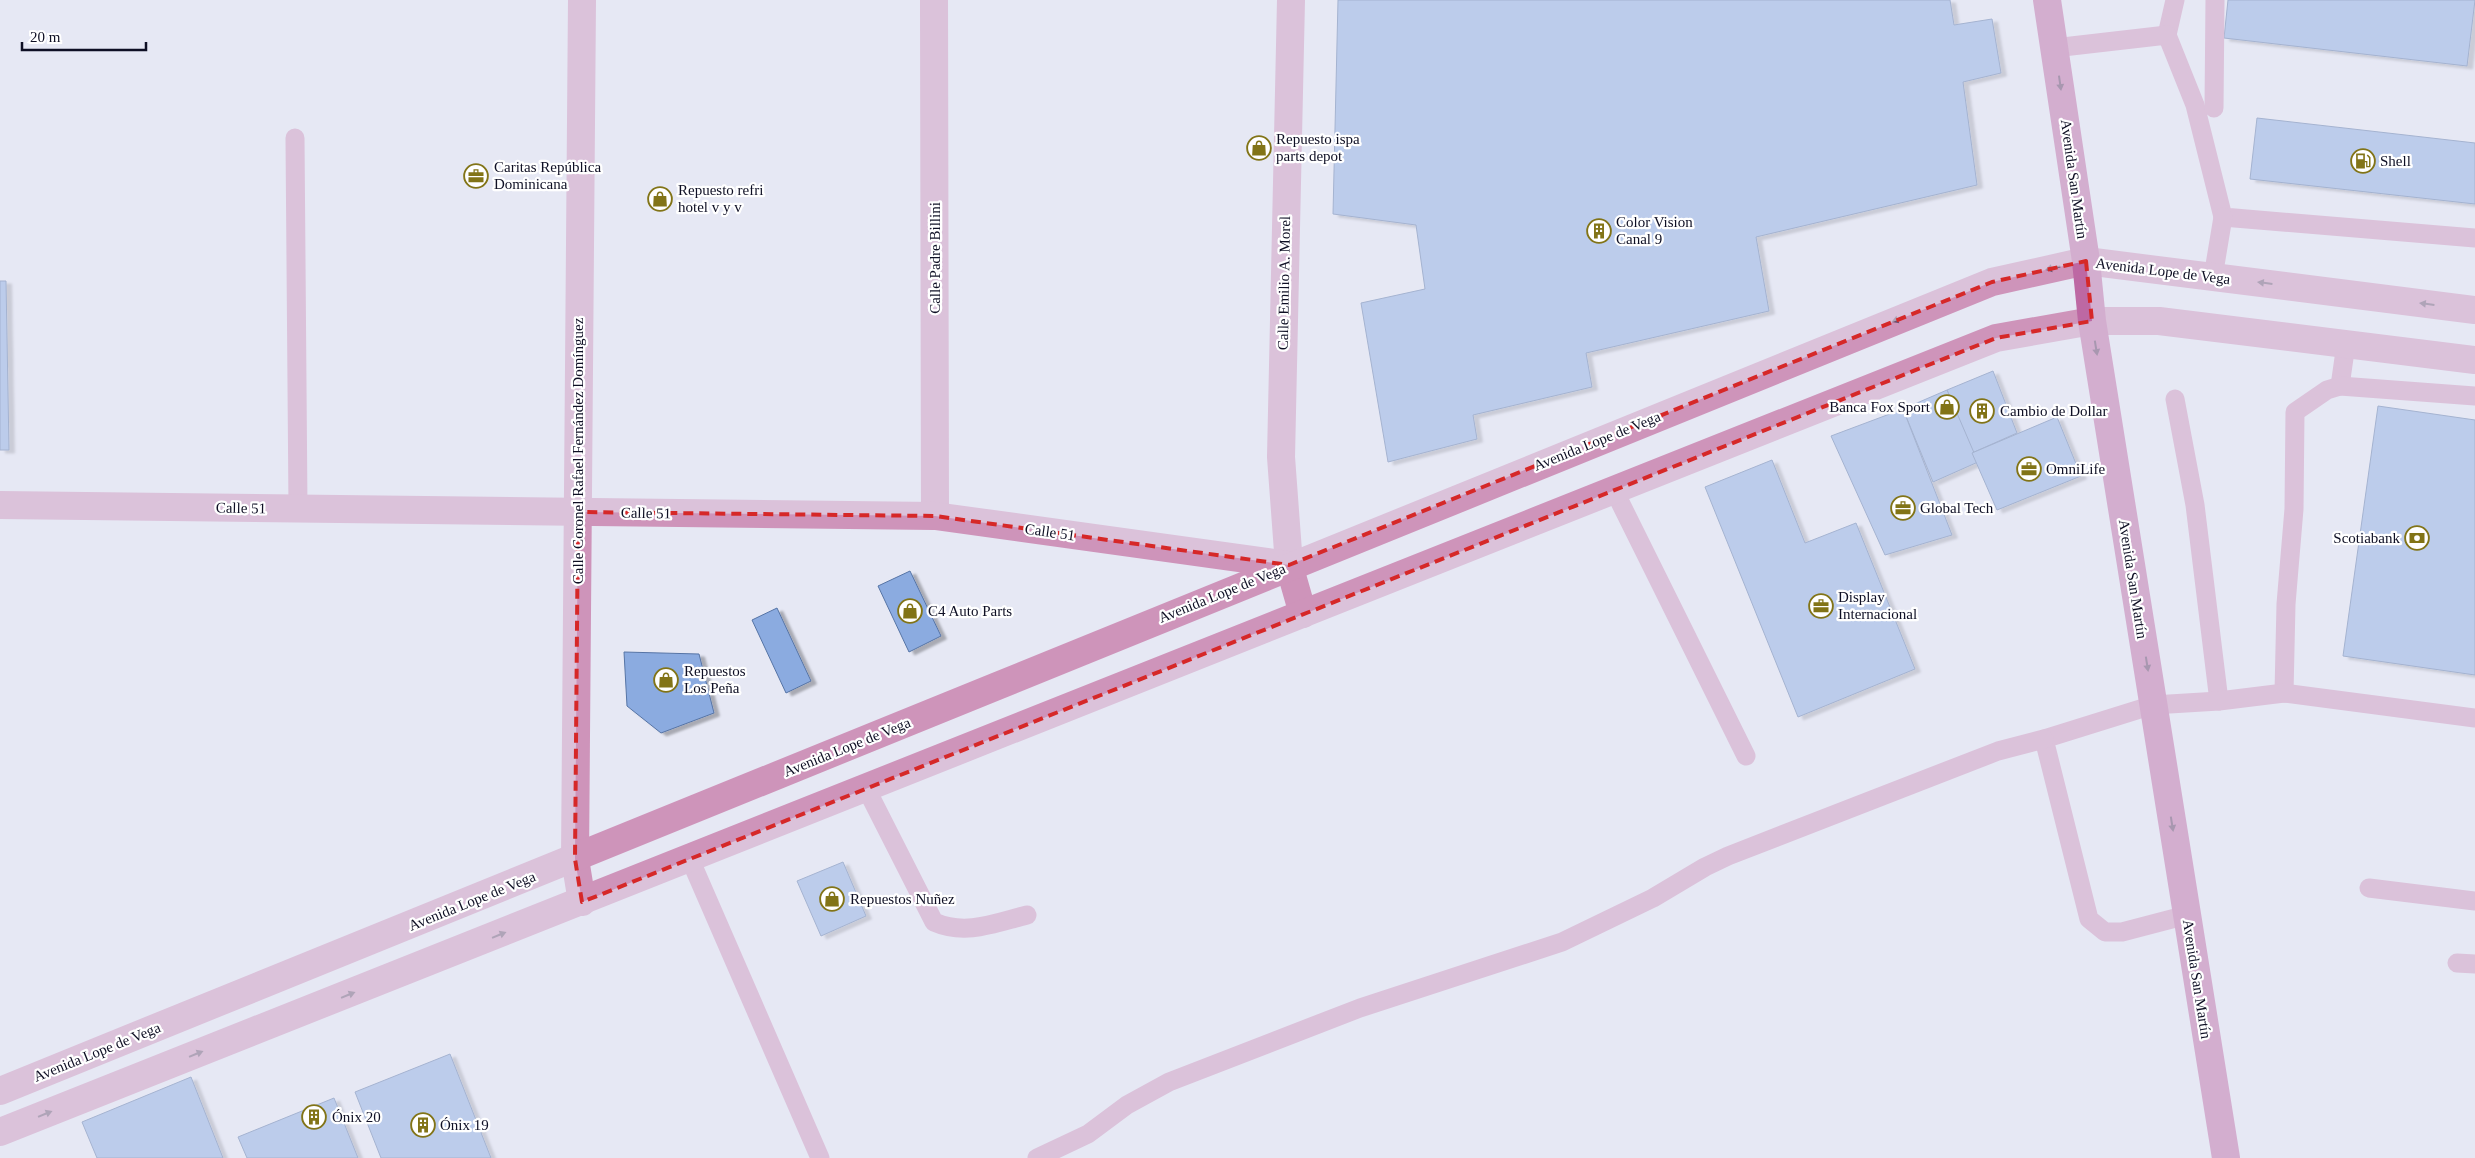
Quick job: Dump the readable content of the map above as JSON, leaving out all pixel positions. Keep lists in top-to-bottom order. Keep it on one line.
{"streets":{"main road":["Avenida San Martín"],"street":["Calle Padre Billini","Avenida Lope de Vega","Calle Emilio A. Morel","Calle Coronel Rafael Fernández Domínguez","Calle 51"]},"crossings":[["Avenida San Martín","Avenida Lope de Vega"],["Calle Padre Billini","Calle 51"],["Avenida Lope de Vega","Calle Emilio A. Morel"],["Avenida Lope de Vega","Calle Coronel Rafael Fernández Domínguez"],["Avenida Lope de Vega","Calle 51"],["Calle Emilio A. Morel","Calle 51"],["Calle Coronel Rafael Fernández Domínguez","Calle 51"]],"one_way":["Avenida San Martín"],"places":{"shop":["Repuesto ispa parts depot","Repuesto refri hotel v y v","Banca Fox Sport","C4 Auto Parts","Repuestos Los Peña","Repuestos Nuñez"],"fuel station":["Shell"],"office":["Caritas República Dominicana","OmniLife","Global Tech","Display Internacional"],"building":["Color Vision Canal 9","Cambio de Dollar","Ónix 20","Ónix 19"],"bank":["Scotiabank"]},"scale_bar":"20 m"}
